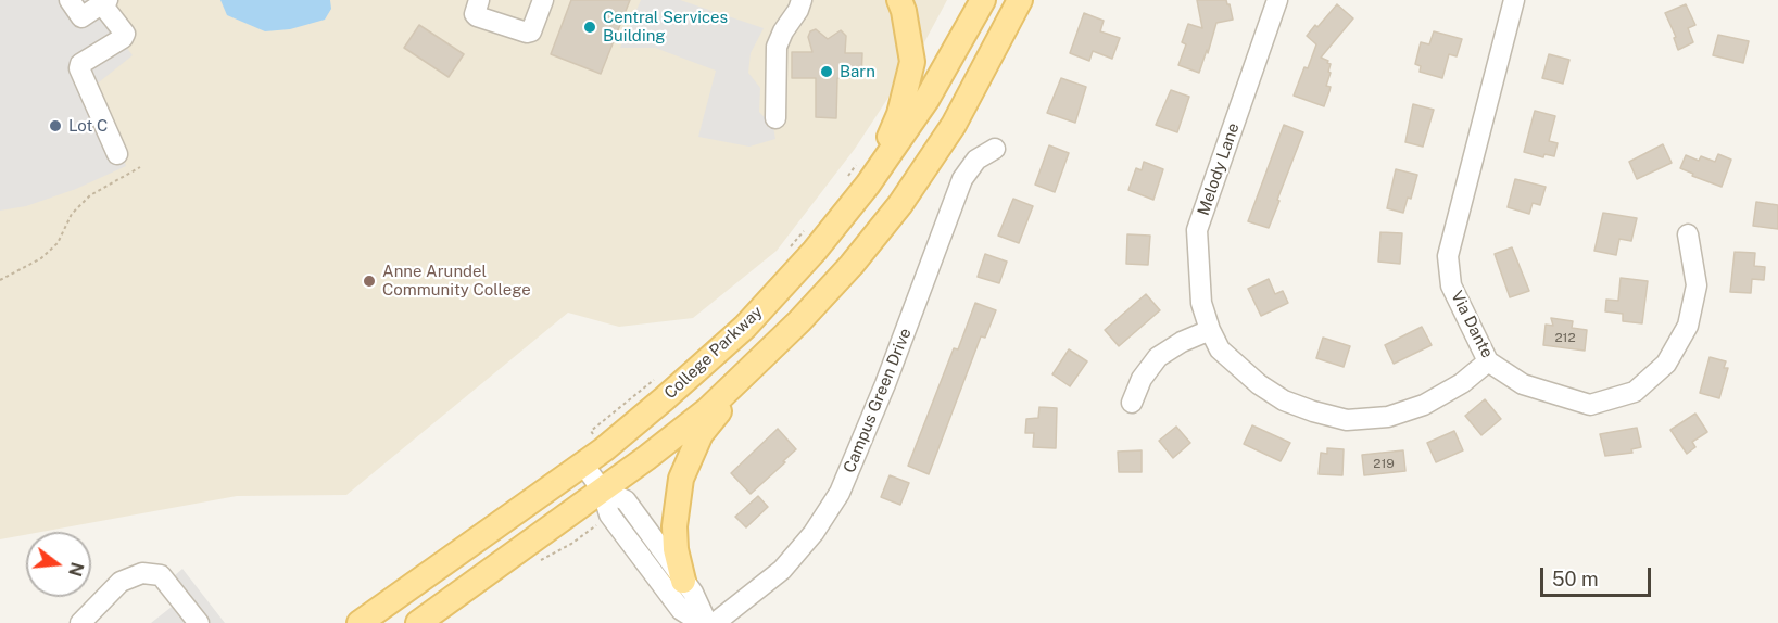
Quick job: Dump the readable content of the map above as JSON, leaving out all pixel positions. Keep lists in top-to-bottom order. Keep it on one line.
{"streets":{"main road":["College Parkway"],"street":["Melody Lane","Via Dante","Campus Green Drive"]},"crossings":[["Melody Lane","Via Dante"]],"places":["Central Services Building","Barn","Lot C","Anne Arundel Community College"],"house_numbers":["212","219"],"scale_bar":"50 m","north":"right"}
